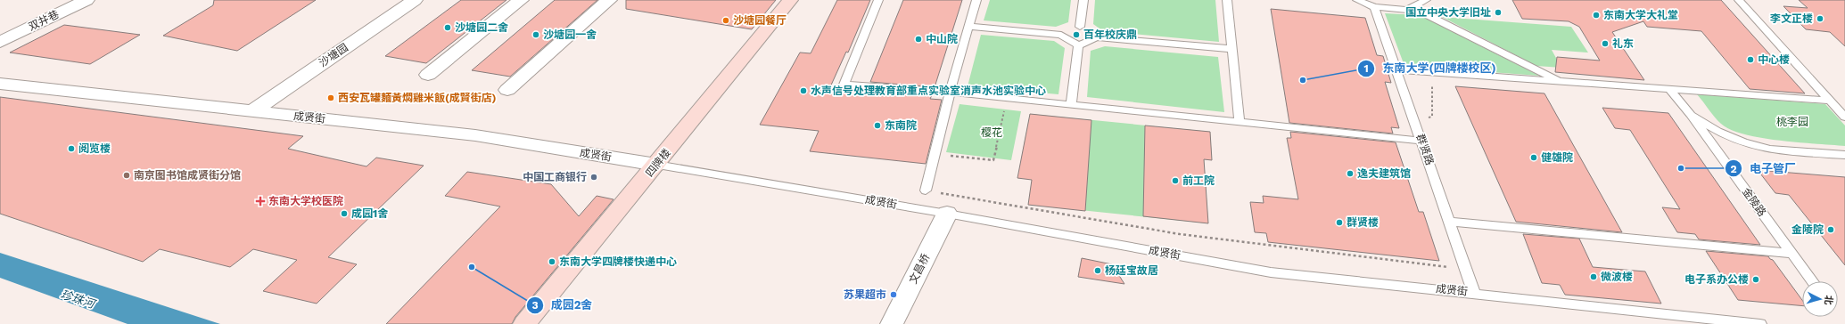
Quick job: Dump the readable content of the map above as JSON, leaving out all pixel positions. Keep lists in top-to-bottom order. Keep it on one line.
{"streets":{"street":["双井巷","沙塘园","成贤街","四牌楼","文昌桥"],"lane":["群贤路","金陵路"]},"crossings":[["沙塘园","成贤街"],["成贤街","群贤路"],["成贤街","四牌楼"],["成贤街","文昌桥"]],"water":["珍珠河"],"parks":["桃李园","樱花"],"places":{"other":["国立中央大学旧址","东南大学大礼堂","李文正楼","沙塘园餐厅","沙塘园二舍","沙塘园一舍","百年校庆鼎","中山院","礼东","中心楼","东南大学(四牌楼校区)","水声信号处理教育部重点实验室消声水池实验中心","西安瓦罐麵黃燜雞米飯(成賢街店)","东南院","阅览楼","健雄院","电子管厂","逸夫建筑馆","南京图书馆成贤街分馆","中国工商银行","前工院","成园1舍","群贤楼","金陵院","东南大学四牌楼快递中心","成园2舍","杨廷宝故居","微波楼","电子系办公楼","苏果超市"],"health":["东南大学校医院"]},"north":"right"}
